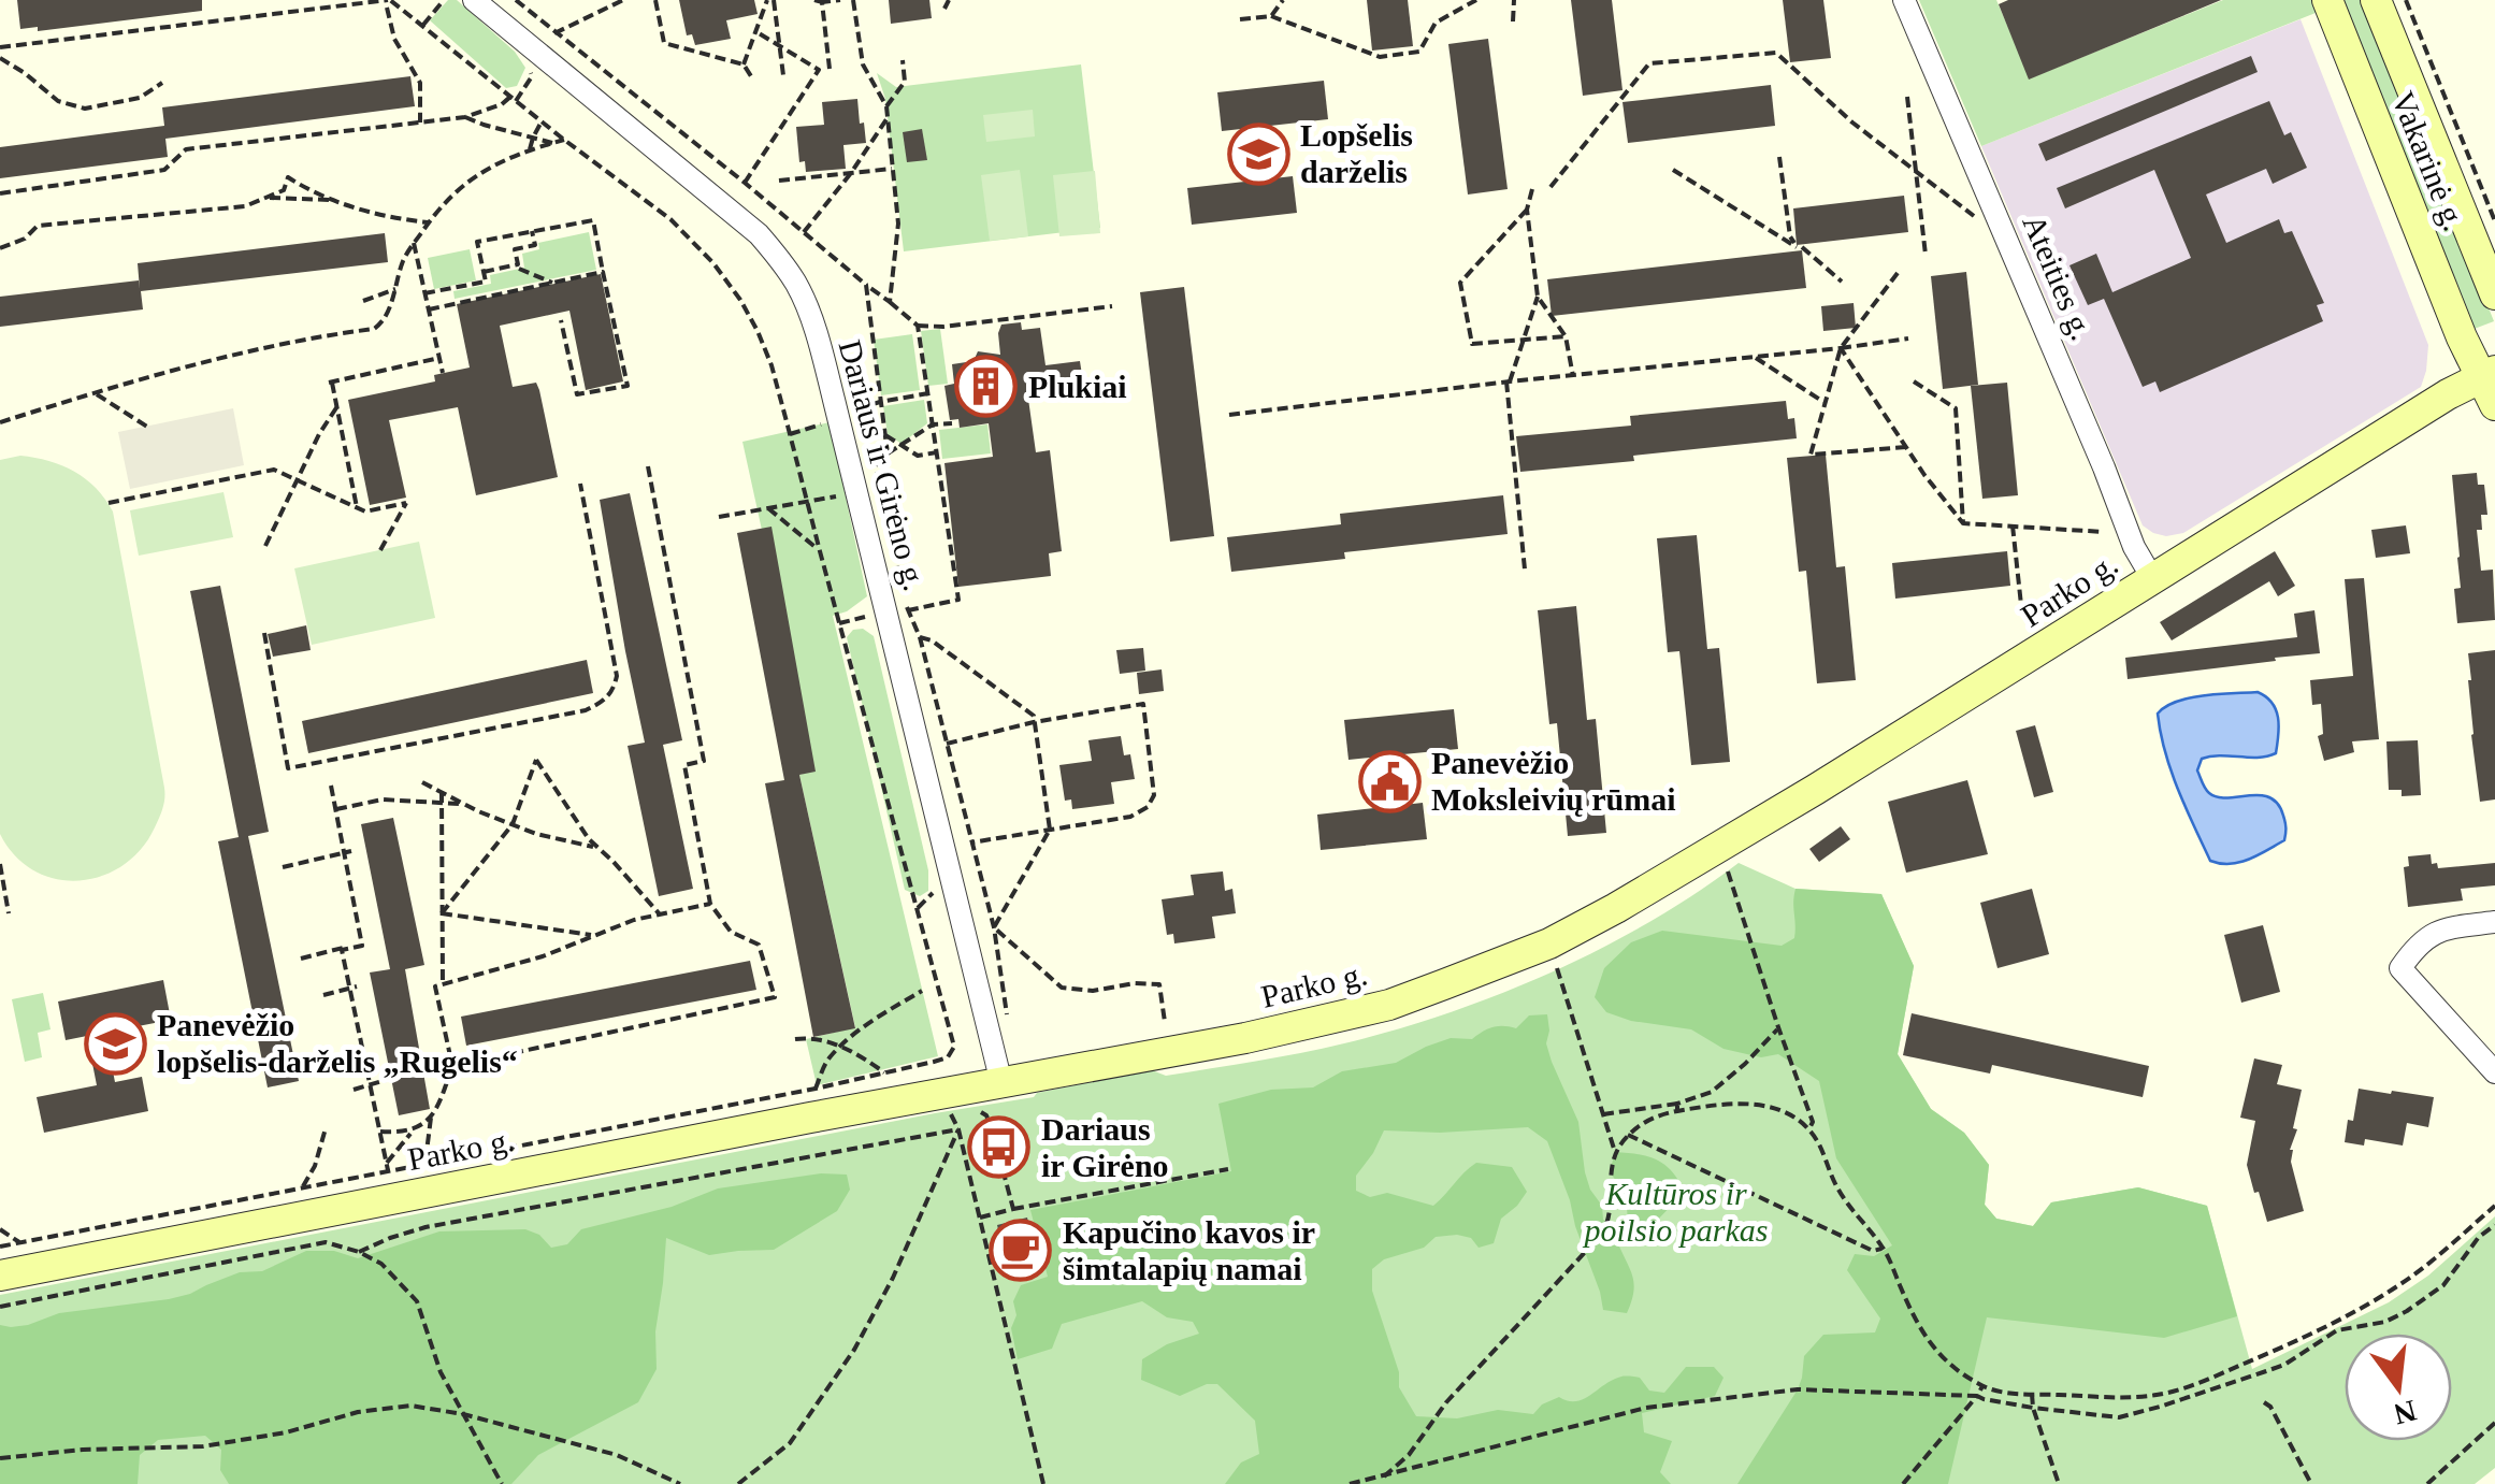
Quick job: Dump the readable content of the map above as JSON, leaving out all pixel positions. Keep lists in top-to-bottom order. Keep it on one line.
{"streets":{"main road":["Vakarinė g.","Parko g."],"street":["Ateities g.","Dariaus ir Girėno g."]},"crossings":[["Vakarinė g.","Parko g."],["Ateities g.","Parko g."],["Dariaus ir Girėno g.","Parko g."]],"parks":["Kultūros ir poilsio parkas"],"places":{"school or university":["Lopšelis darželis","Panevėžio lopšelis-darželis „Rugelis“"],"building":["Plukiai"],"public building":["Panevėžio Moksleivių rūmai"],"bus stop":["Dariaus ir Girėno"],"cafe":["Kapučino kavos ir šimtalapių namai"]},"north":"bottom"}
